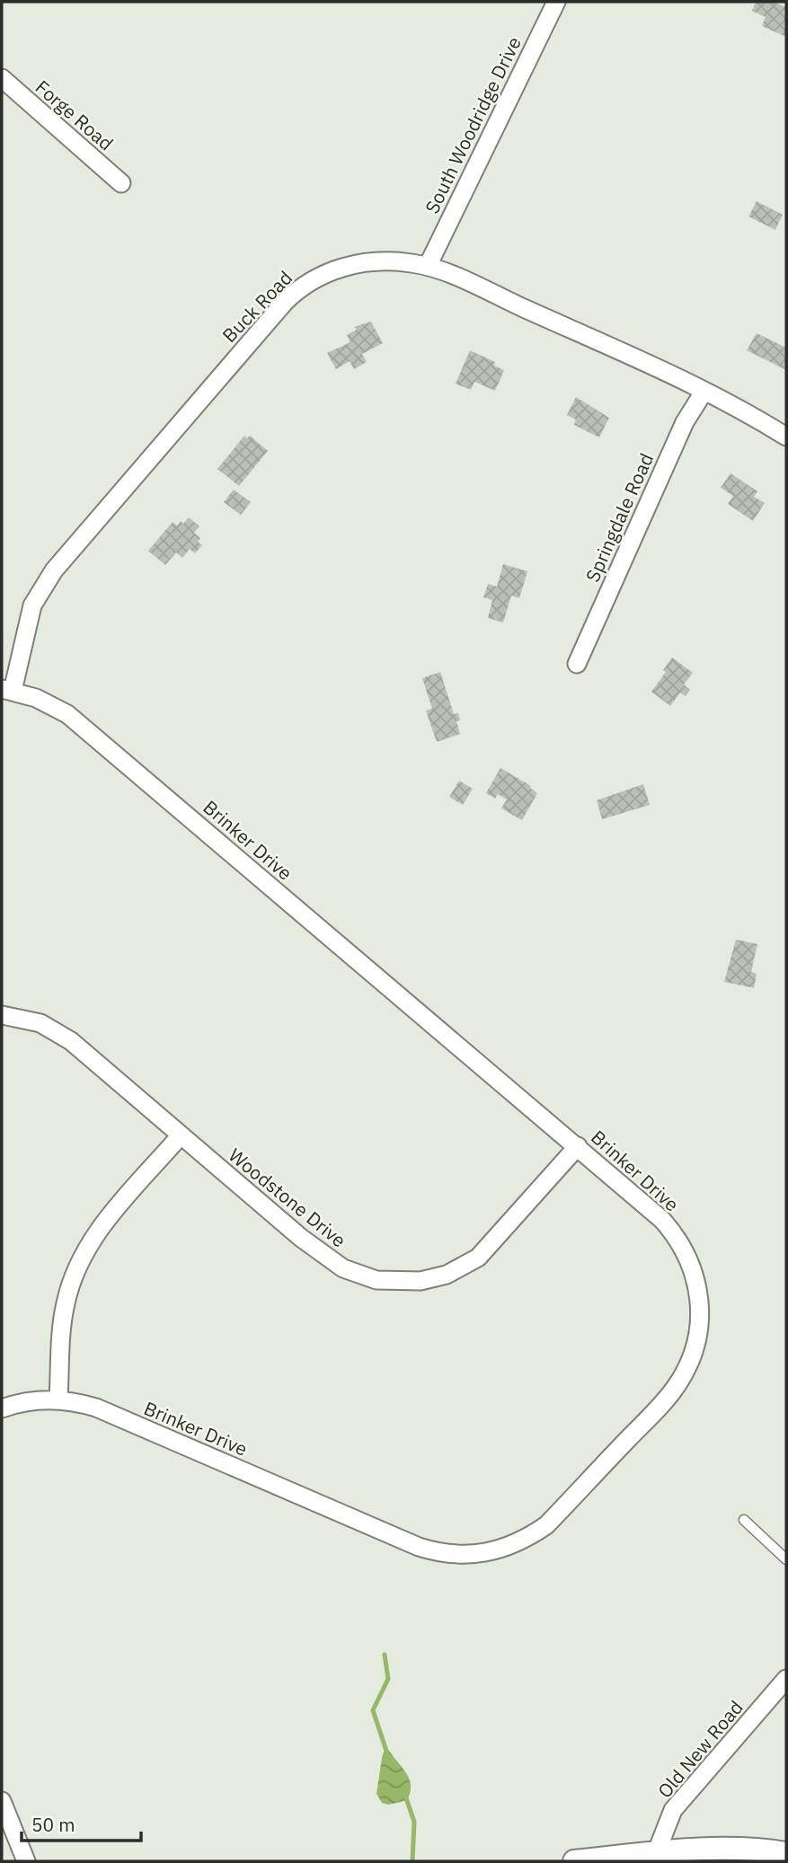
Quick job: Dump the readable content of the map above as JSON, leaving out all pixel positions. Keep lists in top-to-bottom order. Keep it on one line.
{"streets":{"street":["Forge Road","South Woodridge Drive","Buck Road","Springdale Road","Brinker Drive","Woodstone Drive","Old New Road"]},"crossings":[["South Woodridge Drive","Buck Road"],["Buck Road","Springdale Road"],["Buck Road","Brinker Drive"],["Brinker Drive","Woodstone Drive"]],"scale_bar":"50 m"}
